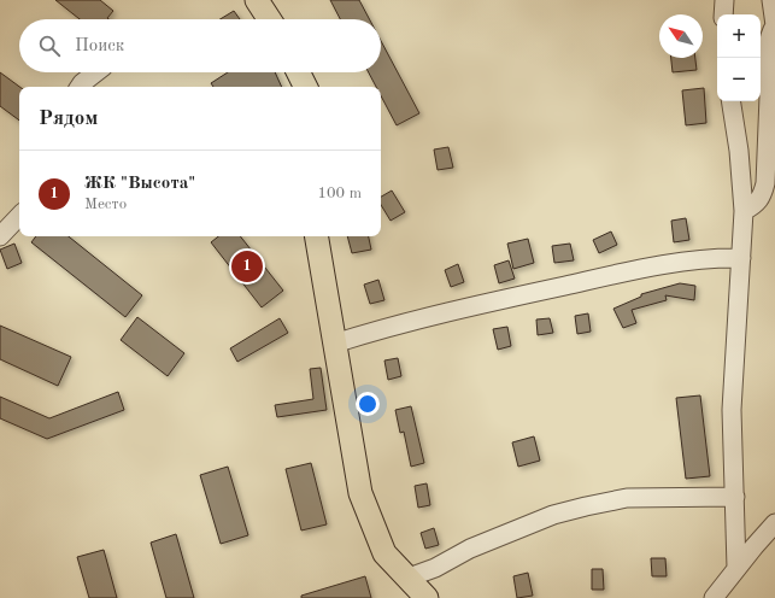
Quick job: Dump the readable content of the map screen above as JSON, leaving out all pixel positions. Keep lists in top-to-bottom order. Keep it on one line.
{"north":"top left","page":{"map_buttons":["+","−"],"search":"Поиск","heading":"Рядом","list":[{"mark":"1","name":"ЖК \"Высота\"","note":"Место","value":"100 m"}],"pins":"1"}}
